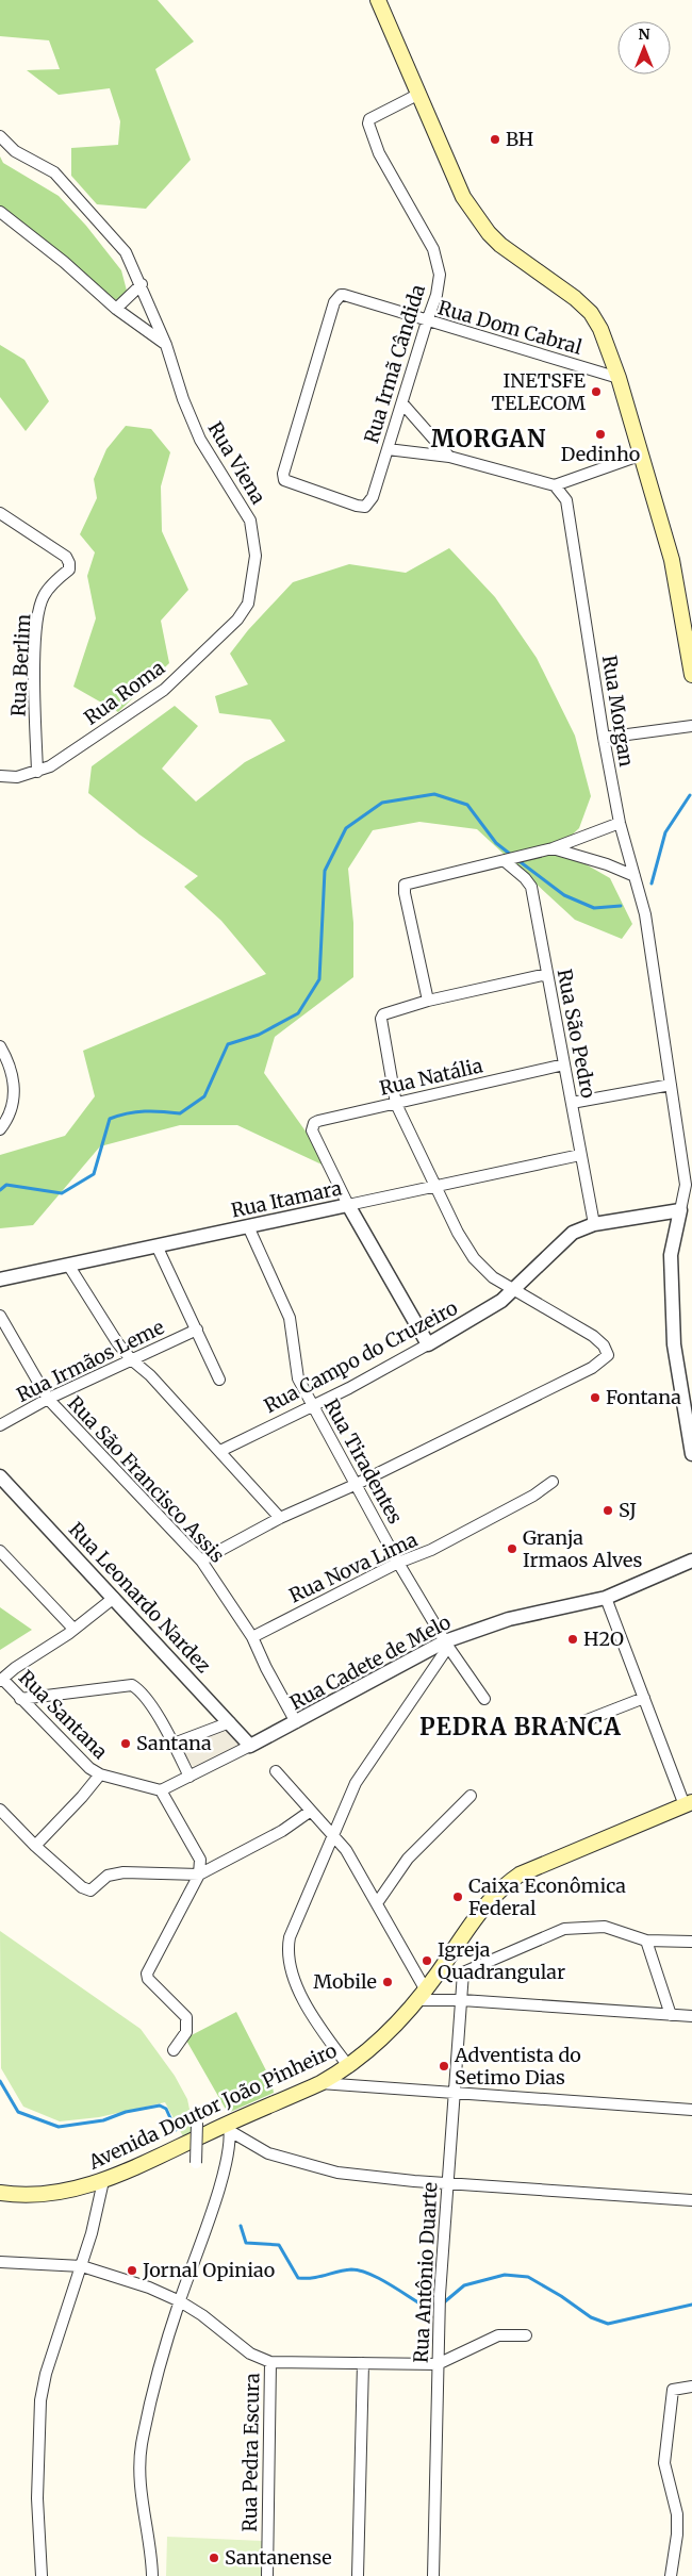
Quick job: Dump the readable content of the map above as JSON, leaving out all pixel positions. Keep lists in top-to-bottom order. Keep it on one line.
{"streets":{"main road":["Avenida Doutor João Pinheiro"],"street":["Rua Dom Cabral","Rua Irmã Cândida","Rua Viena","Rua Berlim","Rua Roma","Rua Morgan","Rua São Pedro","Rua Natália","Rua Itamara","Rua Campo do Cruzeiro","Rua Irmãos Leme","Rua Tiradentes","Rua São Francisco Assis","Rua Nova Lima","Rua Leonardo Nardez","Rua Cadete de Melo","Rua Santana","Rua Antônio Duarte","Rua Pedra Escura"]},"crossings":[["Rua Dom Cabral","Rua Irmã Cândida"],["Rua Viena","Rua Roma"],["Rua Berlim","Rua Roma"],["Rua São Pedro","Rua Natália"],["Rua São Pedro","Rua Itamara"],["Rua São Pedro","Rua Campo do Cruzeiro"],["Rua Natália","Rua Itamara"],["Rua Itamara","Rua Tiradentes"],["Rua Campo do Cruzeiro","Rua Tiradentes"],["Rua Irmãos Leme","Rua São Francisco Assis"],["Rua Tiradentes","Rua Nova Lima"],["Rua Tiradentes","Rua Cadete de Melo"],["Rua São Francisco Assis","Rua Nova Lima"],["Rua São Francisco Assis","Rua Cadete de Melo"],["Rua Leonardo Nardez","Rua Cadete de Melo"]],"districts":["MORGAN","PEDRA BRANCA"],"places":["BH","INETSFE TELECOM","Dedinho","Fontana","SJ","Granja Irmaos Alves","H2O","Santana","Caixa Econômica Federal","Igreja Quadrangular","Mobile","Adventista do Setimo Dias","Jornal Opiniao","Santanense"],"north":"top"}
